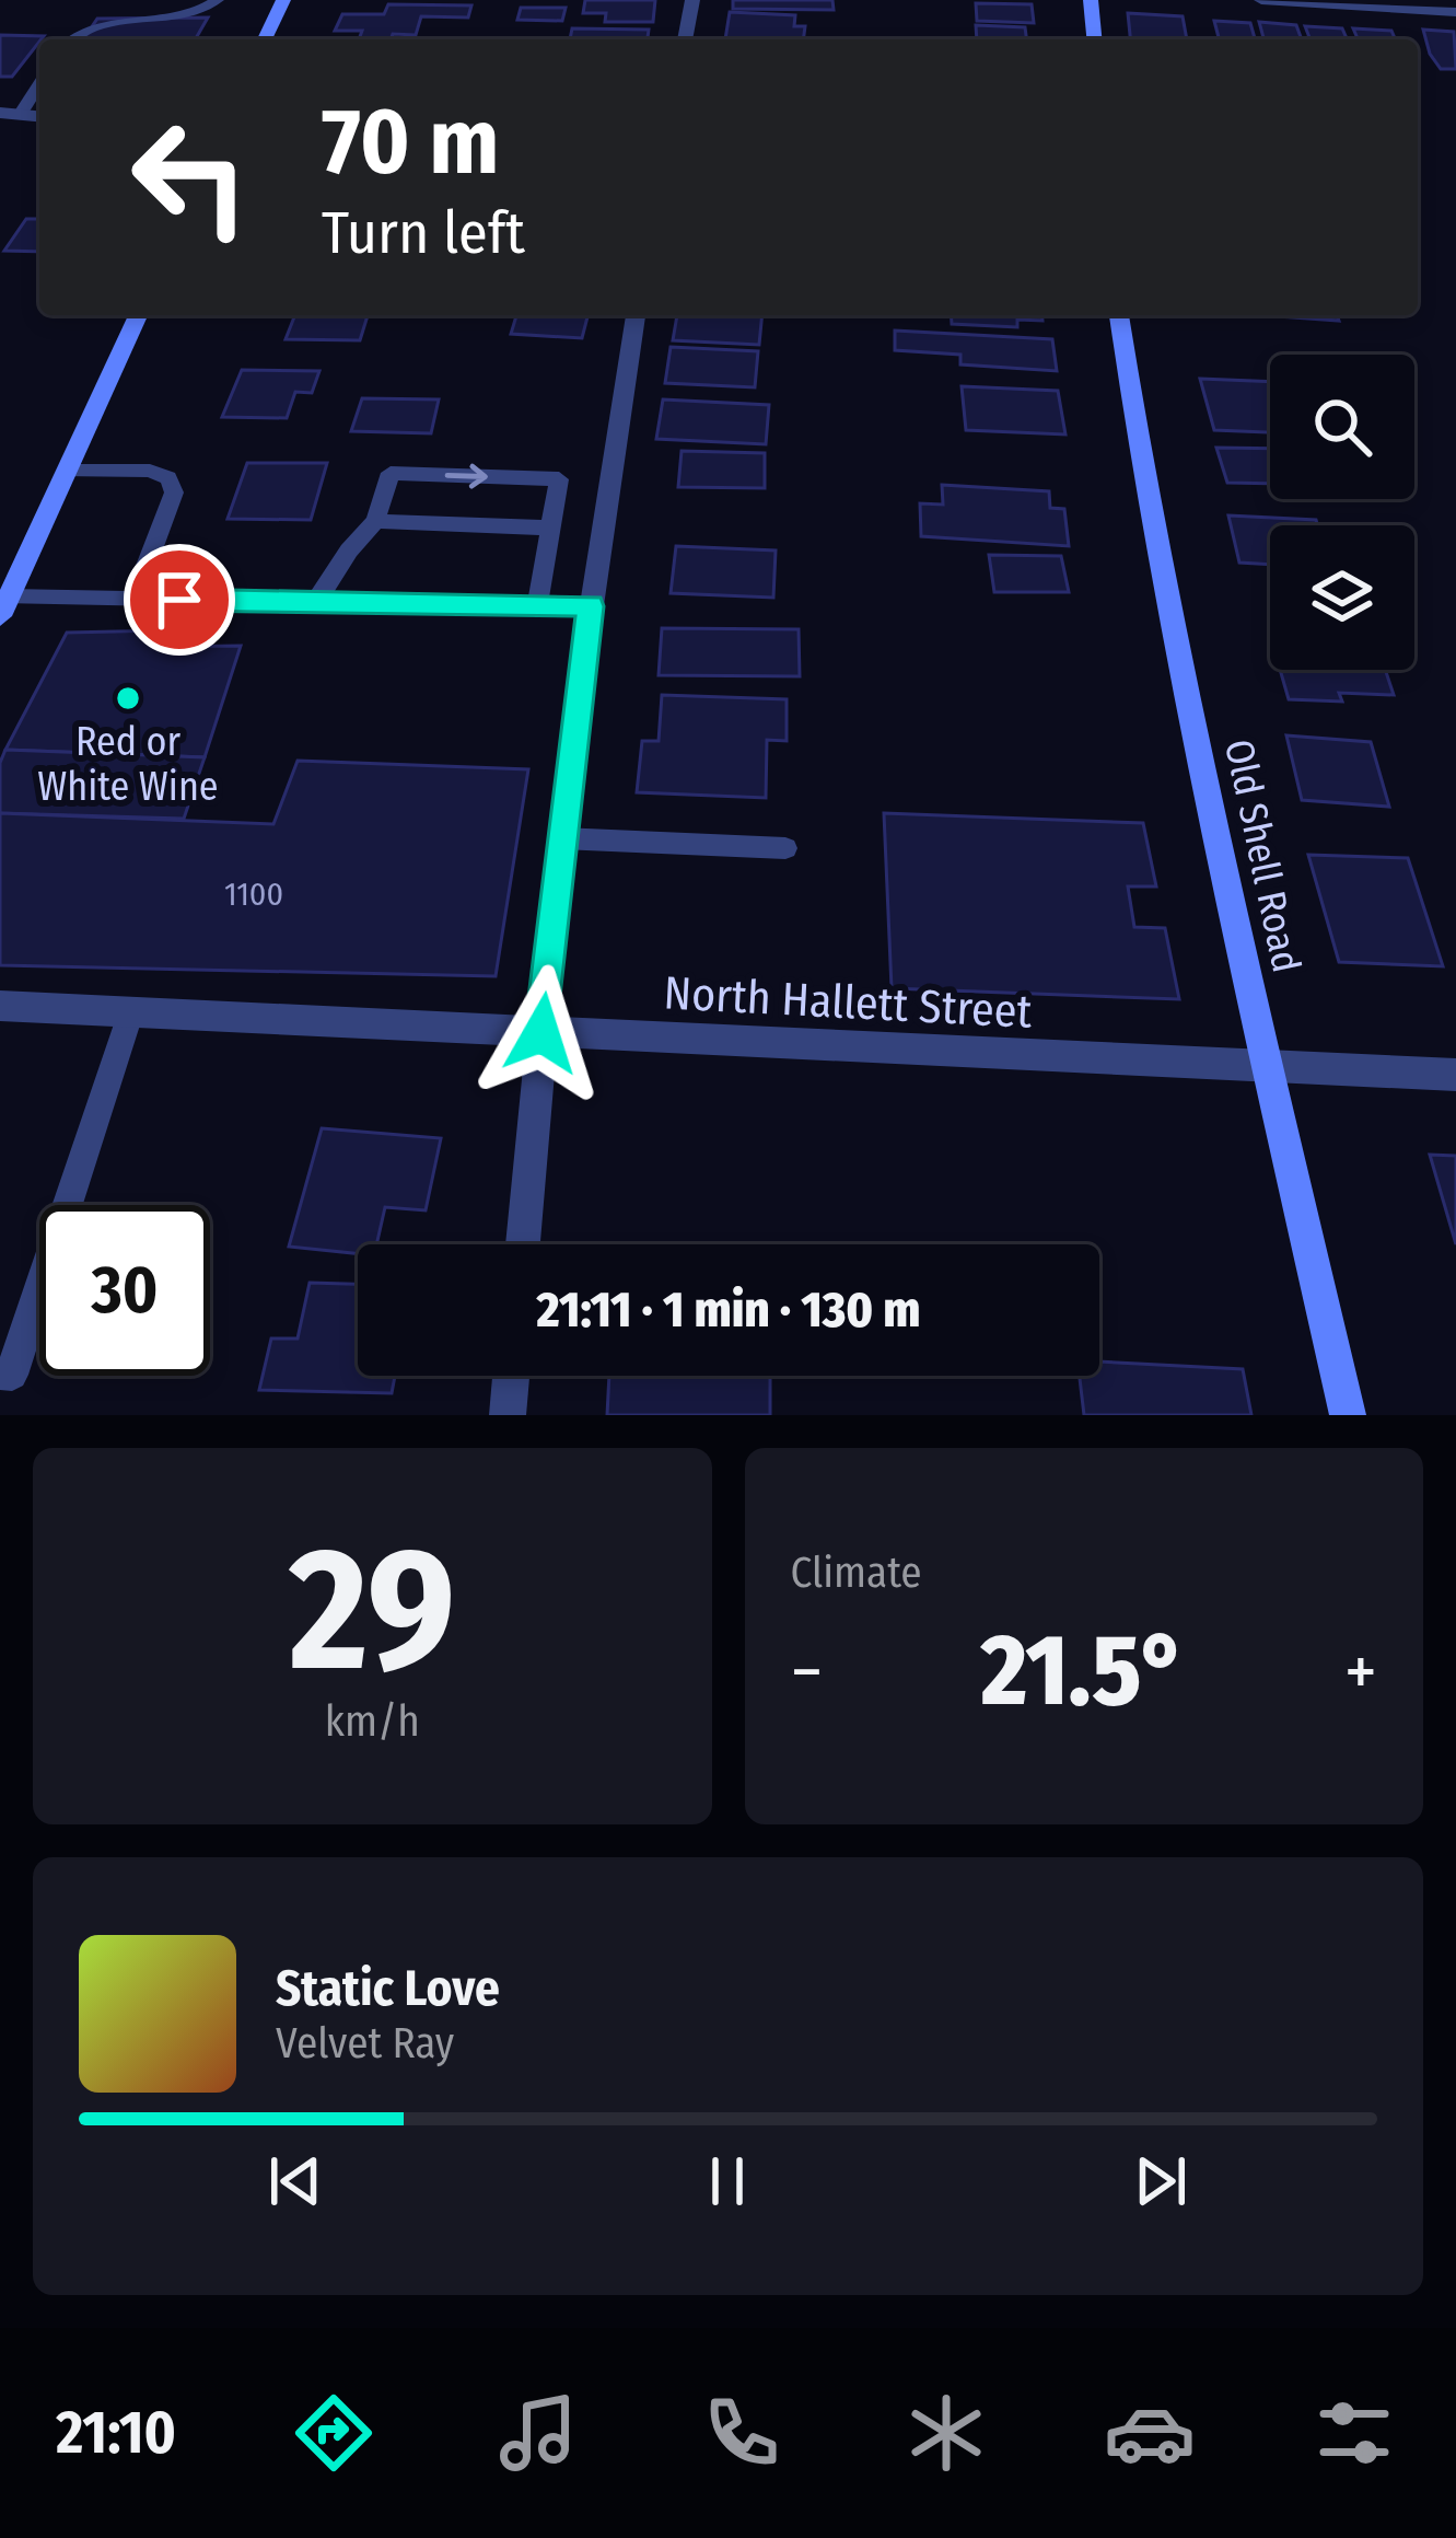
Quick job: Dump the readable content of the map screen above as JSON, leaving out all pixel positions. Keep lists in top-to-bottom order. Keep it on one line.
{"streets":{"street":["Old Shell Road","North Hallett Street"]},"crossings":[["Old Shell Road","North Hallett Street"]],"places":["Red or White Wine"],"house_numbers":["1100"],"page":{"turn":["70 m","Turn left"],"limit":"30","trip":"21:11 · 1 min · 130 m","tile":[["29","km/h"],"Climate"],"heat":["−","21.5°","+"],"song":["Static Love","Velvet Ray"],"tabs":"21:10"}}
